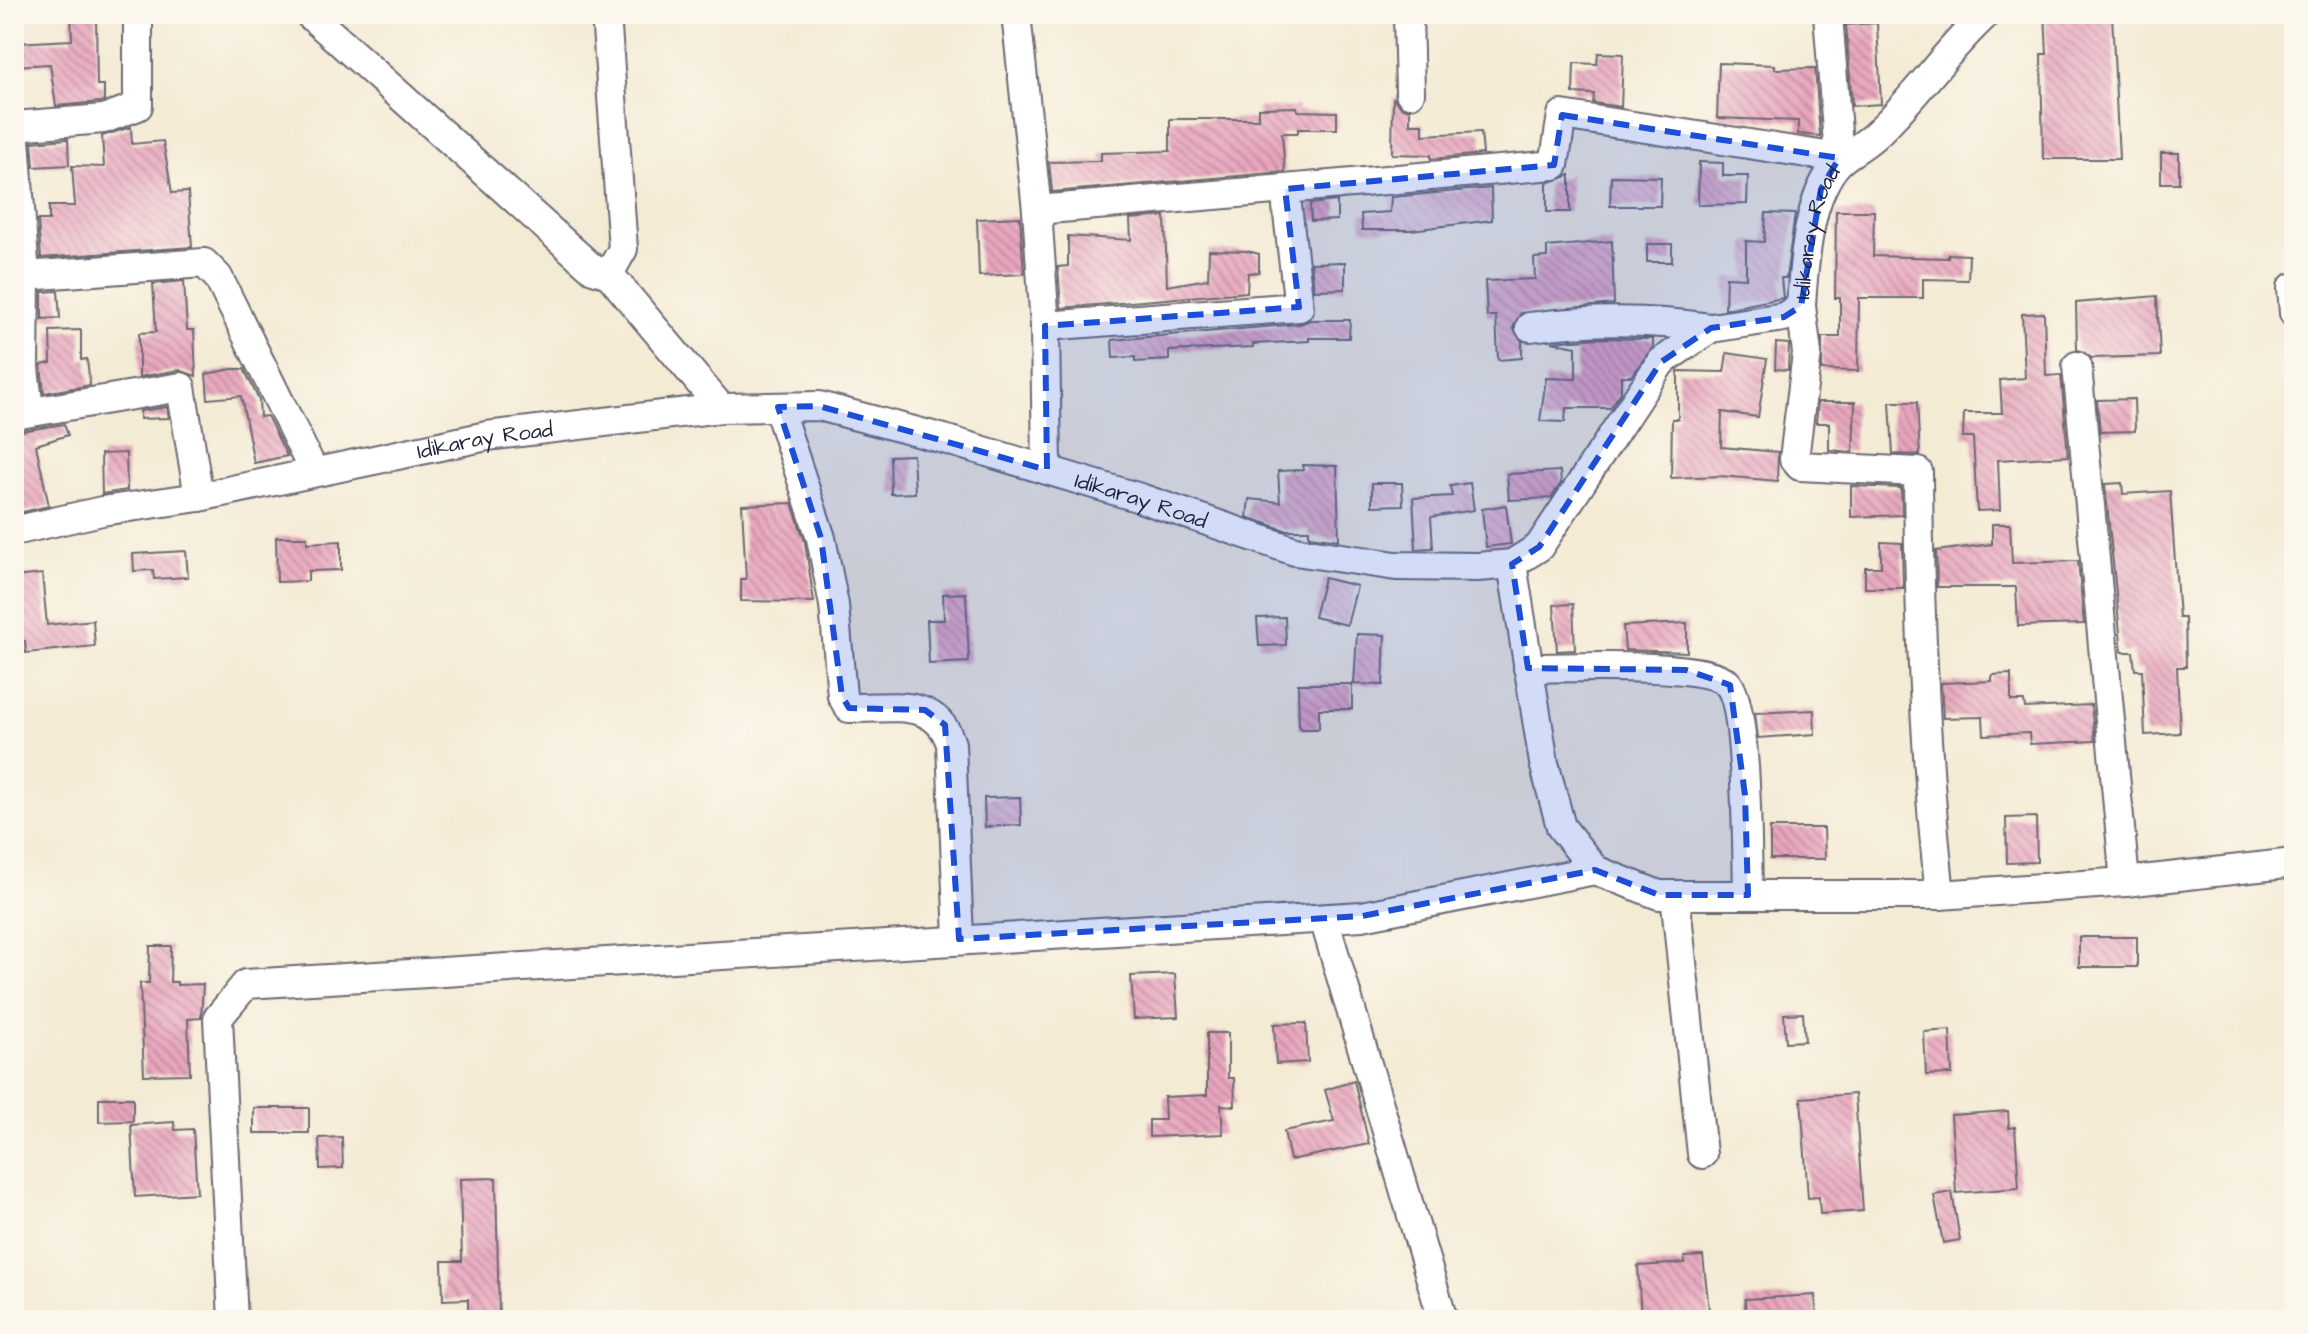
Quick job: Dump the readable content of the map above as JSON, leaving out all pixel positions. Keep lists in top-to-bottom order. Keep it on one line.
{"streets":{"street":["Idikaray Road"]}}
